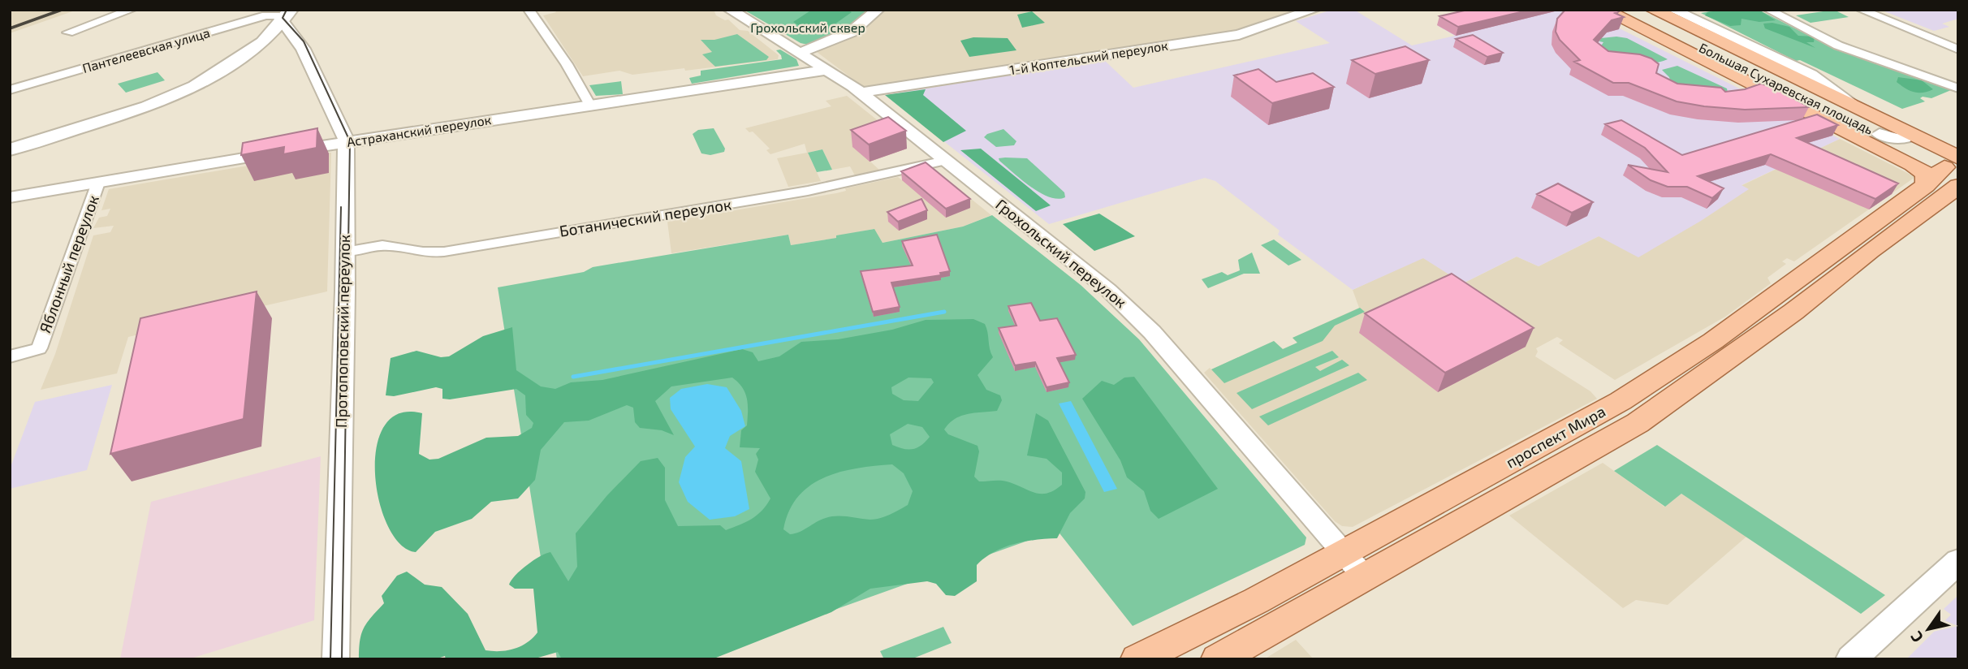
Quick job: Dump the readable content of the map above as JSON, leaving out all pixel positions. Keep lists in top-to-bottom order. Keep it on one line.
{"streets":{"main road":["Большая Сухаревская площадь","проспект Мира"],"street":["Пантелеевская улица","1-й Коптельский переулок","Астраханский переулок","Ботанический переулок","Грохольский переулок","Яблонный переулок","Протопоповский переулок"]},"crossings":[["Пантелеевская улица","Протопоповский переулок"],["1-й Коптельский переулок","Грохольский переулок"],["Большая Сухаревская площадь","проспект Мира"],["Астраханский переулок","Грохольский переулок"],["Астраханский переулок","Яблонный переулок"],["Астраханский переулок","Протопоповский переулок"],["Ботанический переулок","Грохольский переулок"],["Ботанический переулок","Протопоповский переулок"],["Грохольский переулок","проспект Мира"]],"parks":["Грохольский сквер"],"north":"bottom left"}
